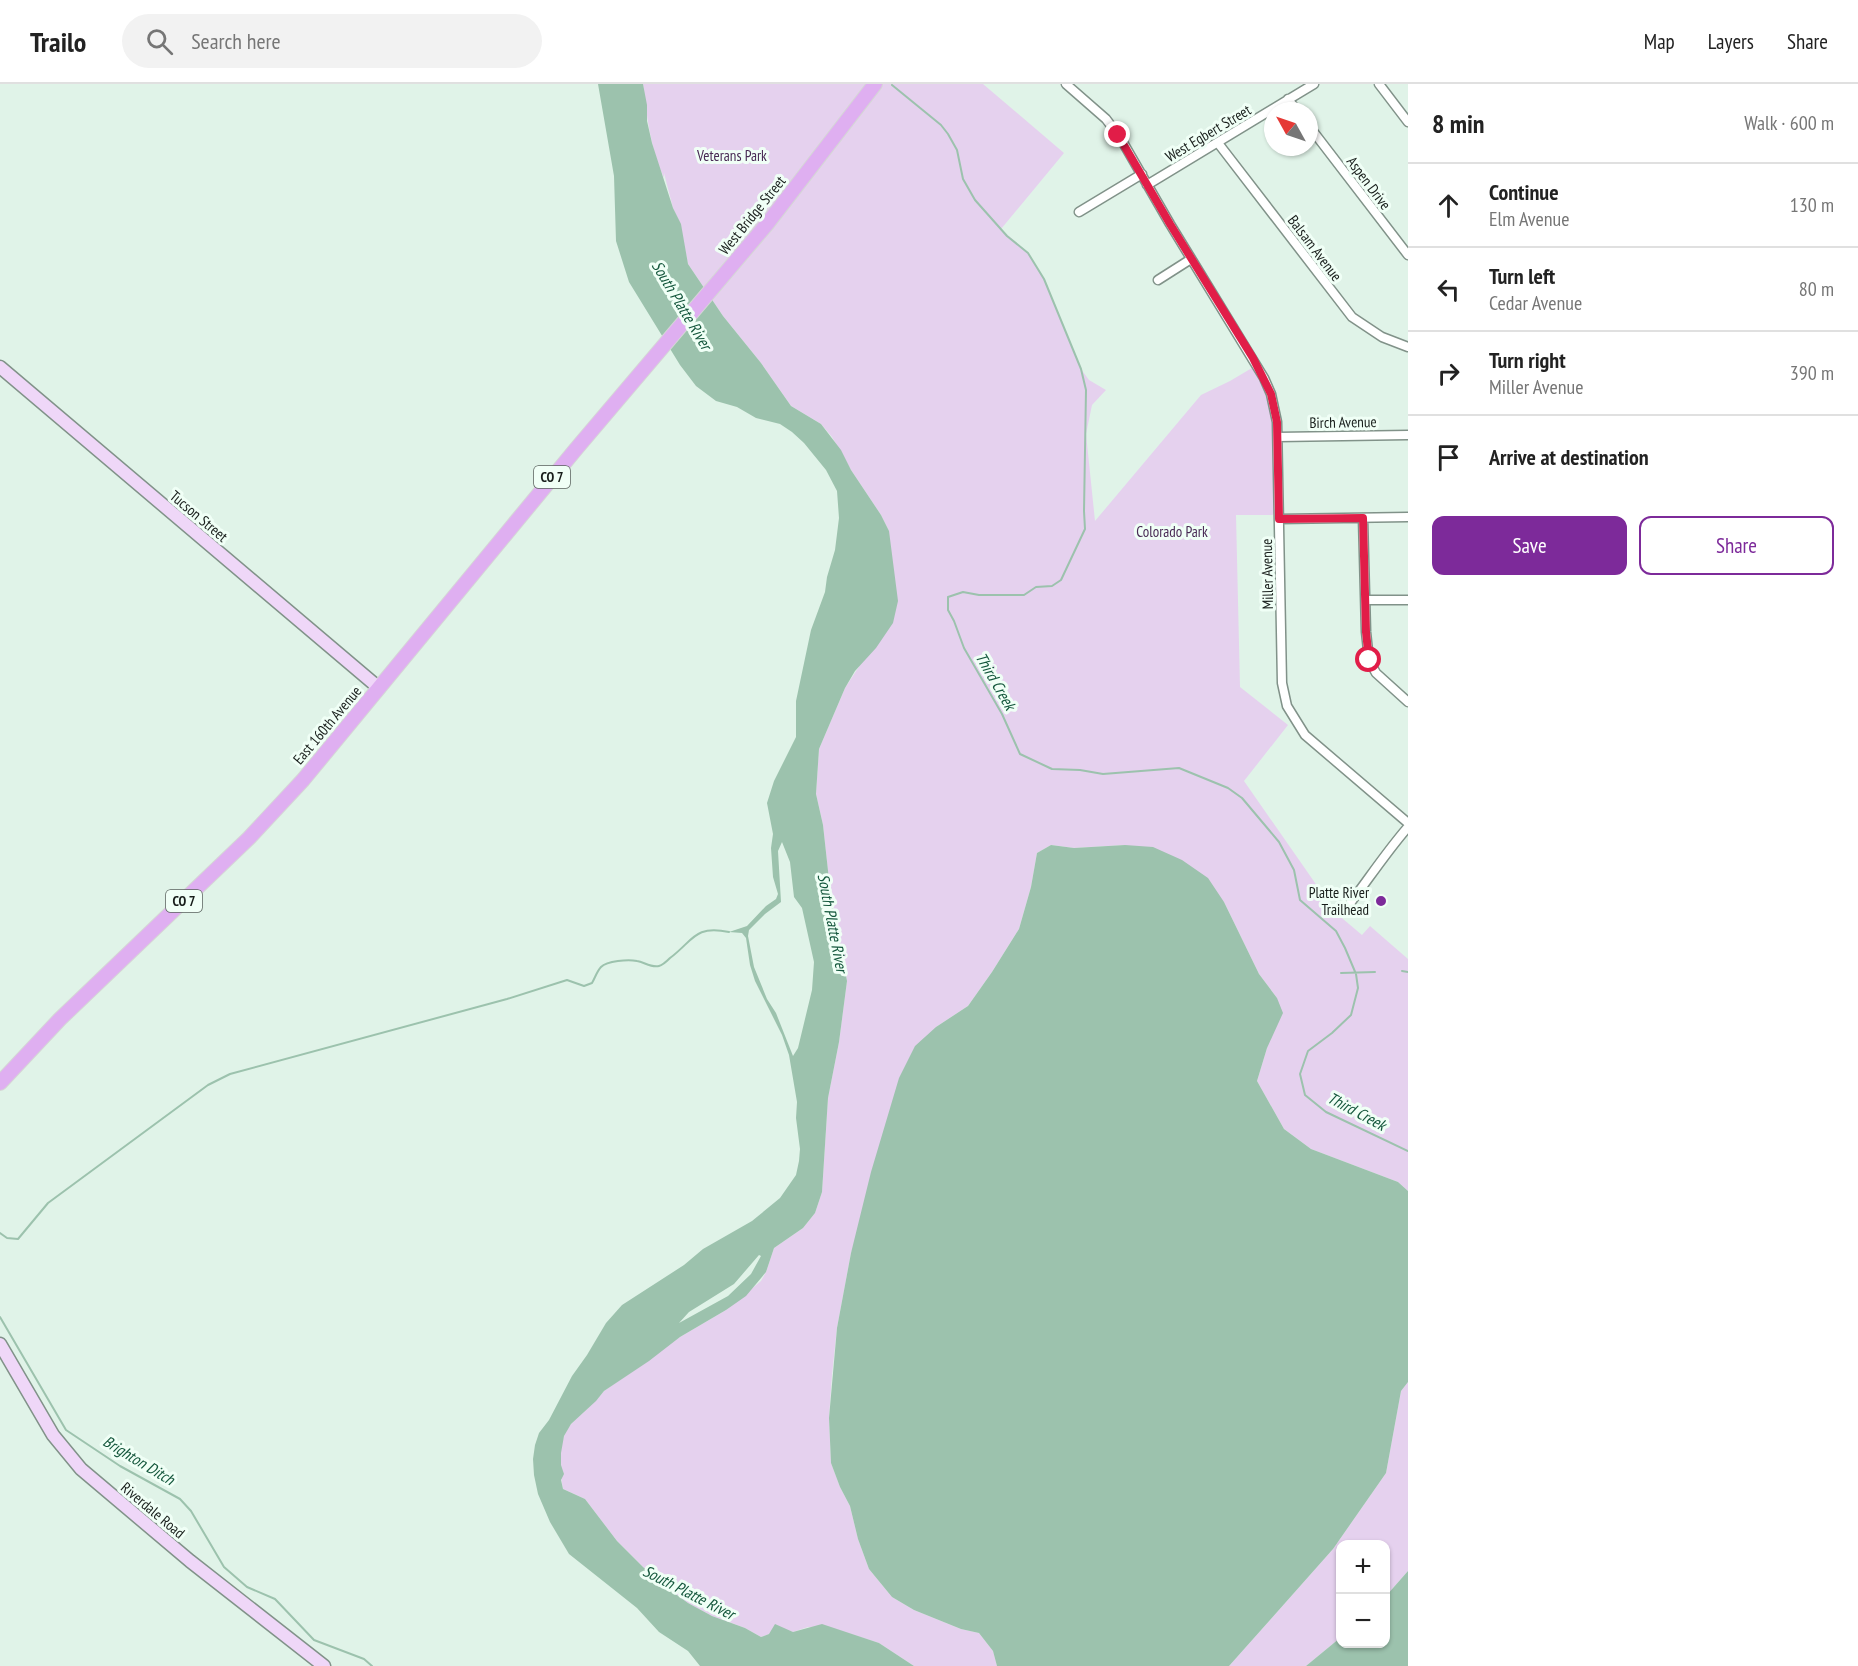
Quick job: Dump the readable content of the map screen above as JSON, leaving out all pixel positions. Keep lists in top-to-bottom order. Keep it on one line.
{"streets":{"main road":["West Bridge Street","CO 7","East 160th Avenue"],"street":["West Egbert Street","Aspen Drive","Balsam Avenue","Birch Avenue","Tucson Street","Miller Avenue","Riverdale Road"]},"crossings":[["West Egbert Street","Balsam Avenue"],["West Egbert Street","Miller Avenue"],["West Bridge Street","East 160th Avenue"],["Birch Avenue","Miller Avenue"],["Tucson Street","East 160th Avenue"]],"water":["South Platte River","Third Creek","Brighton Ditch"],"parks":["Veterans Park","Colorado Park"],"places":["Platte River Trailhead"],"north":"top left","page":{"header":"Trailo","search":"Search here","nav":["Map","Layers","Share"],"heading":["8 min","Walk · 600 m"],"list":[["Continue","Elm Avenue","130 m"],["Turn left","Cedar Avenue","80 m"],["Turn right","Miller Avenue","390 m"],"Arrive at destination"],"buttons":["Save","Share"],"map_buttons":["+","−"]}}
